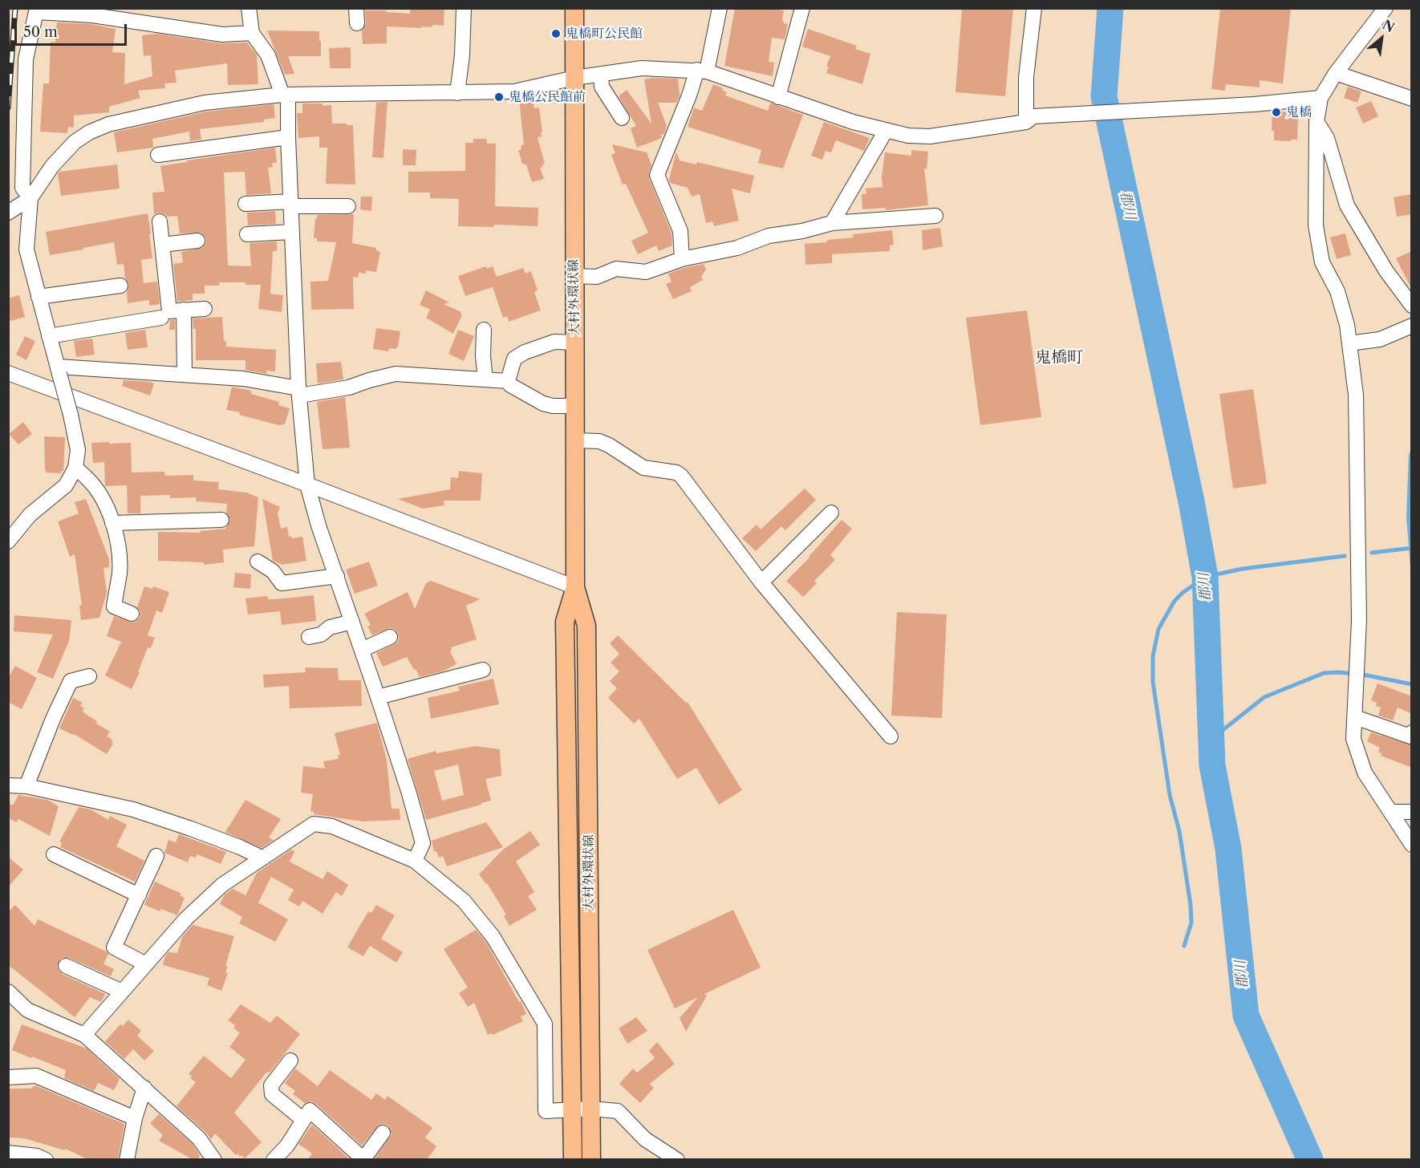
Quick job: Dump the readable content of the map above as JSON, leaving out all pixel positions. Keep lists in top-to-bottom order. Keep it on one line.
{"streets":{"main road":["大村外環状線"]},"districts":["鬼橋町"],"water":["郡川"],"places":["鬼橋町公民館","鬼橋公民館前","鬼橋"],"scale_bar":"50 m","north":"top right"}
